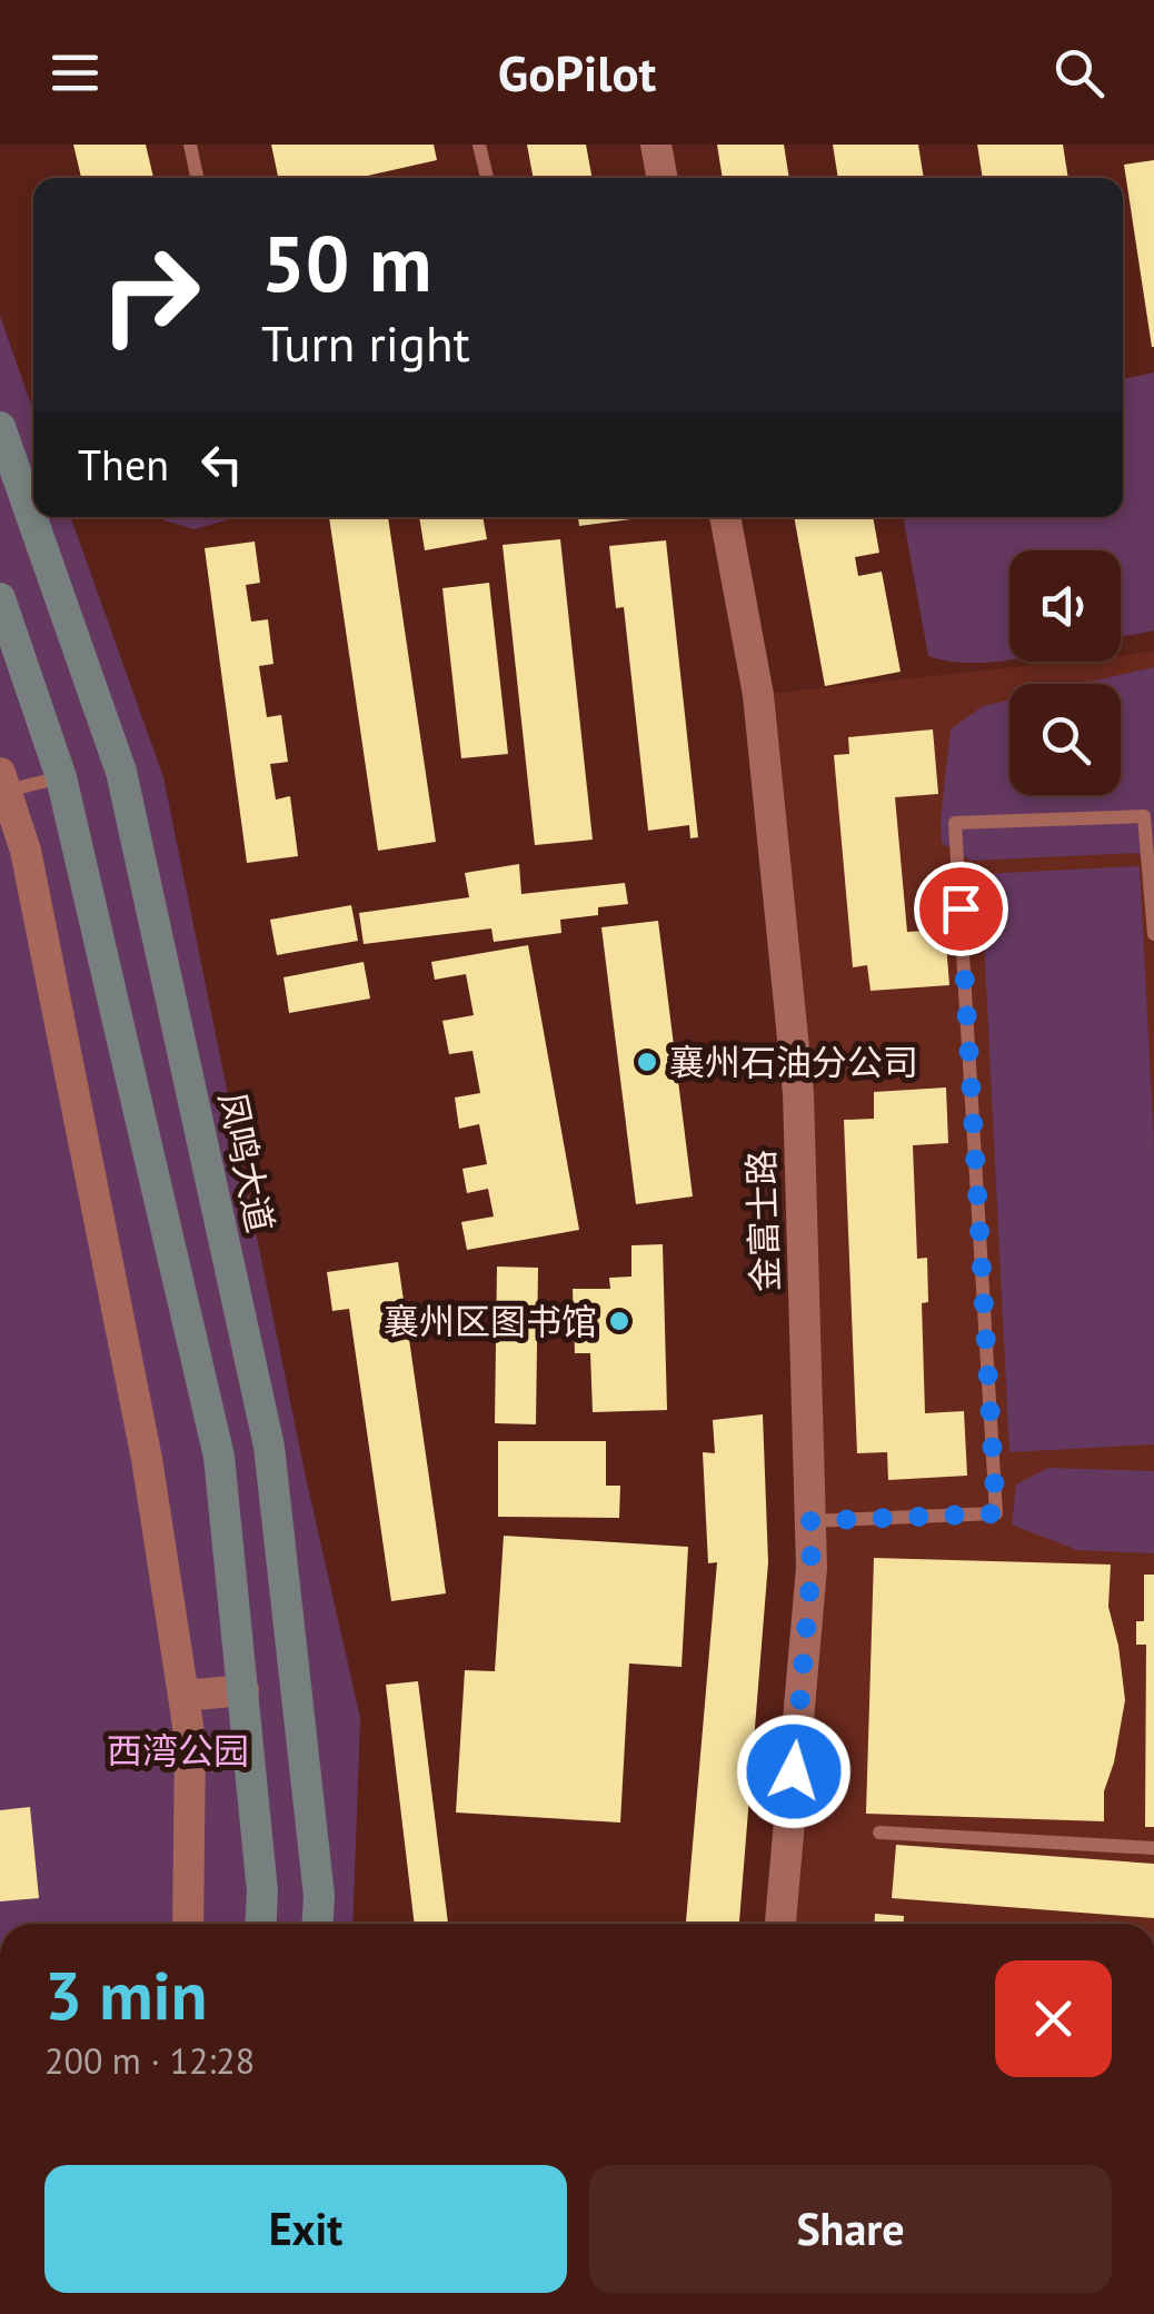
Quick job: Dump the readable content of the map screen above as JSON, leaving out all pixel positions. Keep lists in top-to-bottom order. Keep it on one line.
{"streets":{"main road":["凤鸣大道"],"street":["金富士路"]},"parks":["西湾公园"],"places":["襄州石油分公司","襄州区图书馆"],"page":{"header":"GoPilot","turn":["50 m","Turn right"],"then":"Then","heading":["3 min","200 m · 12:28"],"buttons":["Exit","Share"]}}
